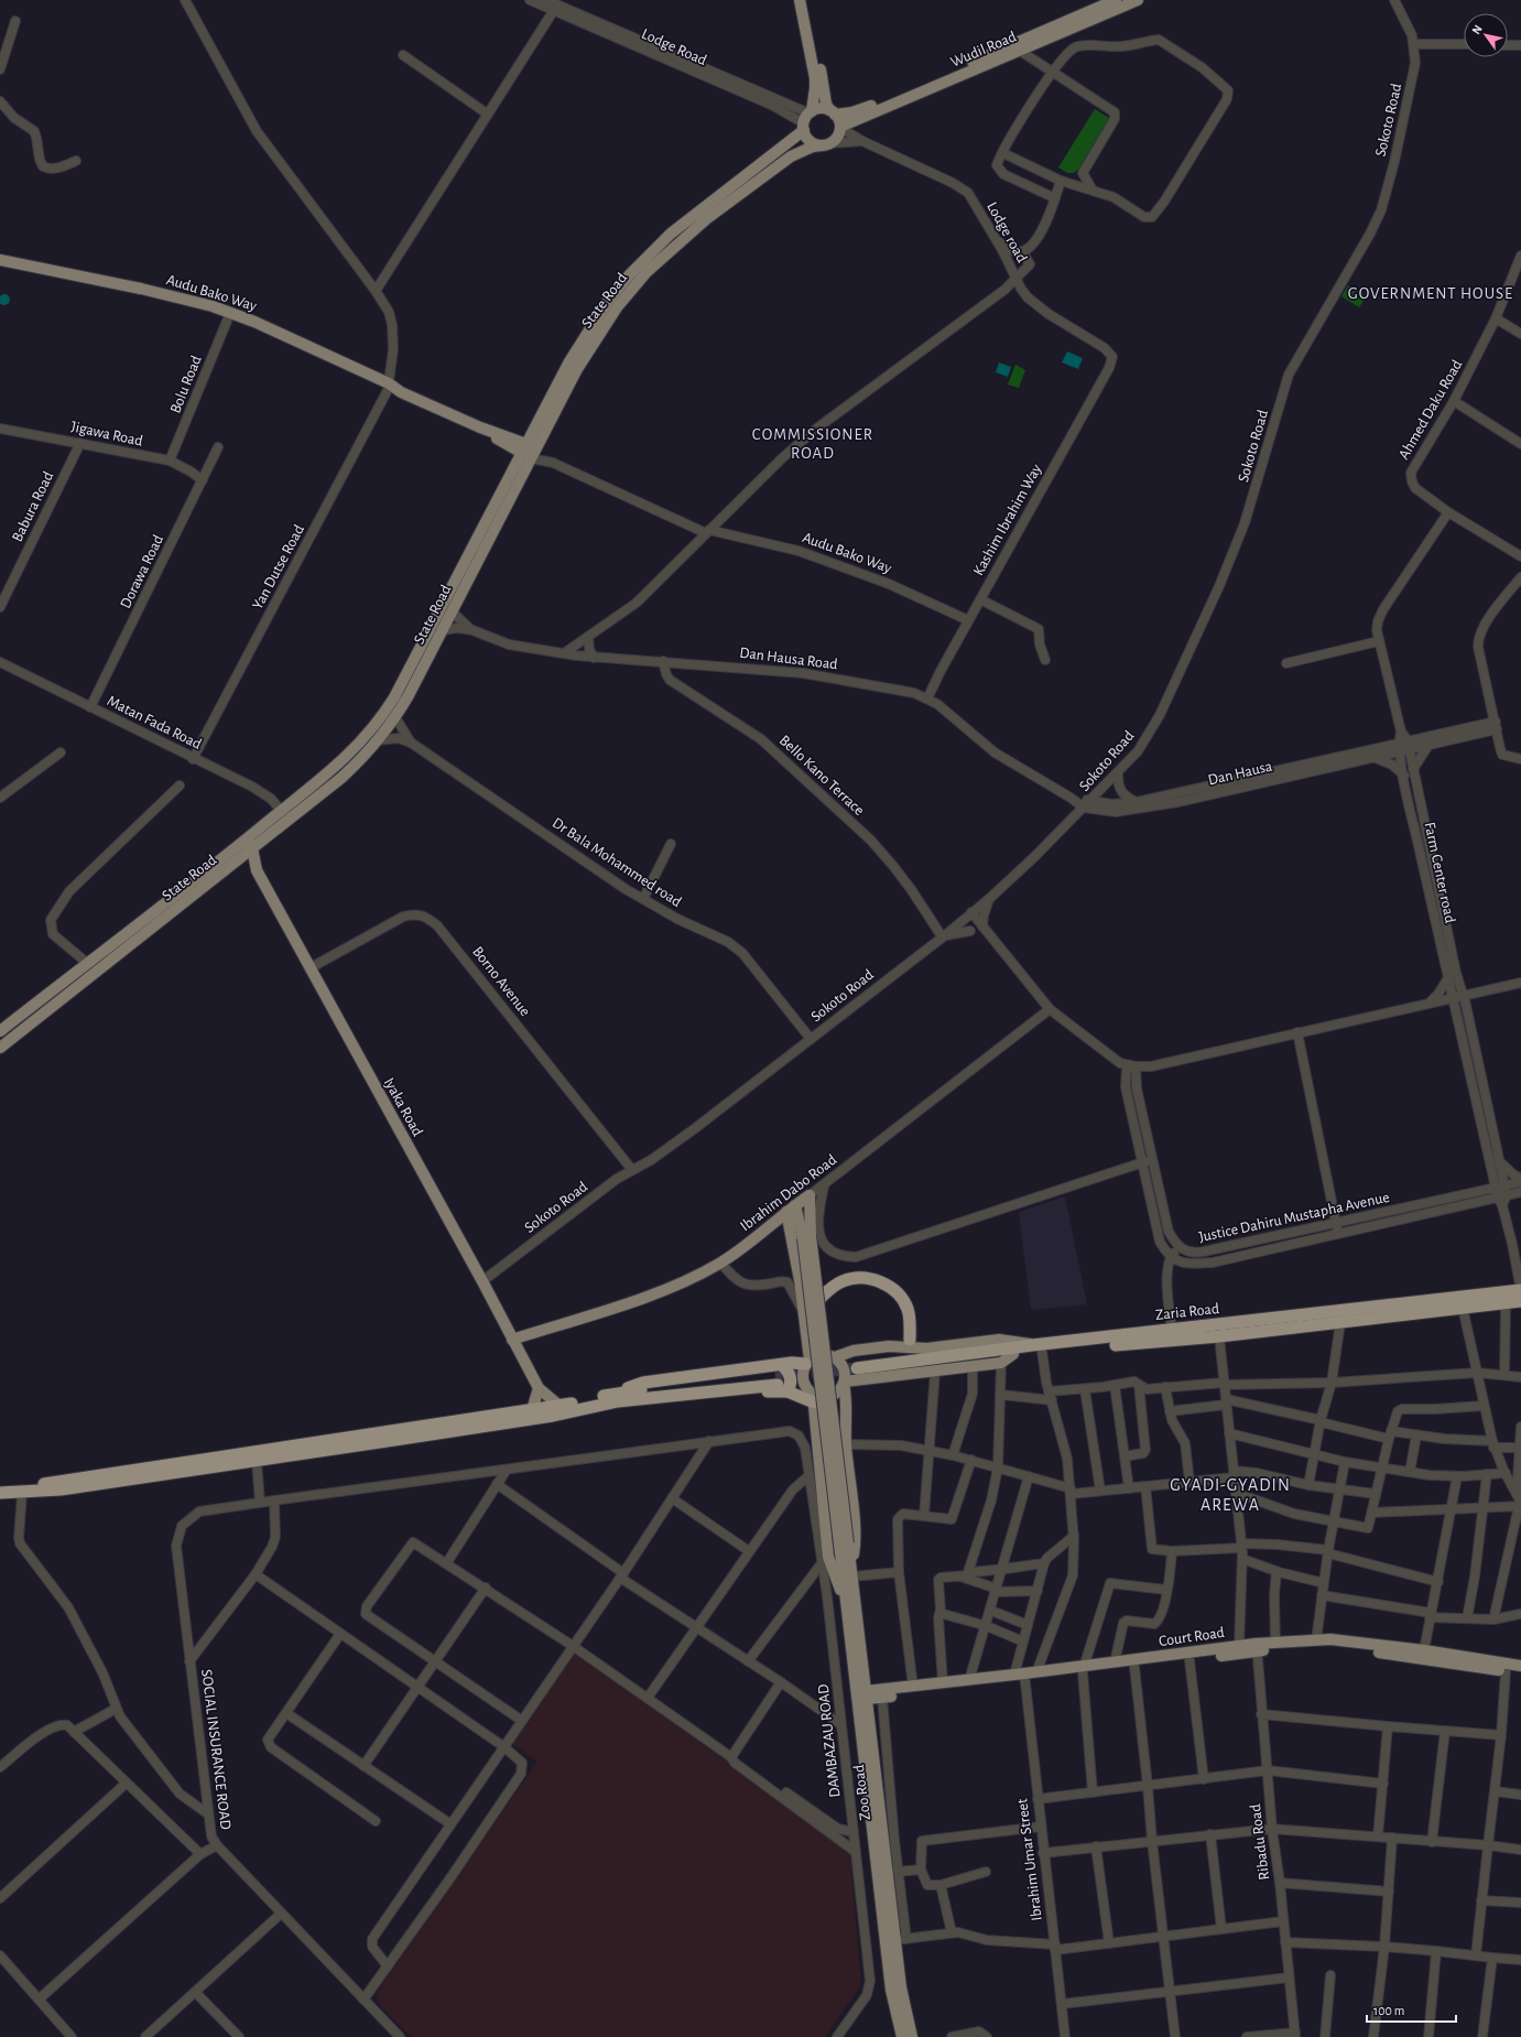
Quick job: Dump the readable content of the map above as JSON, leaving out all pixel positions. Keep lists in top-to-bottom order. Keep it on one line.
{"streets":{"highway":["Zaria Road"],"main road":["Wudil Road","Audu Bako Way","State Road","Iyaka Road","Ibrahim Dabo Road","Court Road","Zoo Road"],"street":["Lodge Road","Sokoto Road","Lodge road","Bolu Road","Ahmed Daku Road","Jigawa Road","Babura Road","Kashim Ibrahim Way","Yan Dutse Road","Dorawa Road","Dan Hausa Road","Matan Fada Road","Dan Hausa","Bello Kano Terrace","Dr Bala Mohammed road","Farm Center road","Borno Avenue","Justice Dahiru Mustapha Avenue","DAMBAZAU ROAD","SOCIAL INSURANCE ROAD","Ribadu Road","Ibrahim Umar Street"]},"crossings":[["Lodge Road","Wudil Road"],["Lodge Road","Lodge road"],["Lodge Road","State Road"],["Wudil Road","Lodge road"],["Wudil Road","State Road"],["Sokoto Road","Dan Hausa Road"],["Sokoto Road","Dan Hausa"],["Sokoto Road","Bello Kano Terrace"],["Sokoto Road","Dr Bala Mohammed road"],["Sokoto Road","Borno Avenue"],["Sokoto Road","Iyaka Road"],["Lodge road","State Road"],["Lodge road","Kashim Ibrahim Way"],["Audu Bako Way","State Road"],["Audu Bako Way","Bolu Road"],["Audu Bako Way","Kashim Ibrahim Way"],["Audu Bako Way","Yan Dutse Road"],["State Road","Dan Hausa Road"],["State Road","Matan Fada Road"],["State Road","Iyaka Road"],["Bolu Road","Jigawa Road"],["Jigawa Road","Babura Road"],["Jigawa Road","Dorawa Road"],["Kashim Ibrahim Way","Dan Hausa Road"],["Yan Dutse Road","Matan Fada Road"],["Dorawa Road","Matan Fada Road"],["Dan Hausa Road","Dan Hausa"],["Dan Hausa Road","Bello Kano Terrace"],["Dan Hausa","Farm Center road"],["Farm Center road","Justice Dahiru Mustapha Avenue"],["Borno Avenue","Iyaka Road"],["Iyaka Road","Ibrahim Dabo Road"],["Court Road","Zoo Road"],["Court Road","Ribadu Road"],["Court Road","Ibrahim Umar Street"]],"districts":["GOVERNMENT HOUSE","COMMISSIONER ROAD","GYADI-GYADIN AREWA"],"scale_bar":"100 m","north":"top left"}
